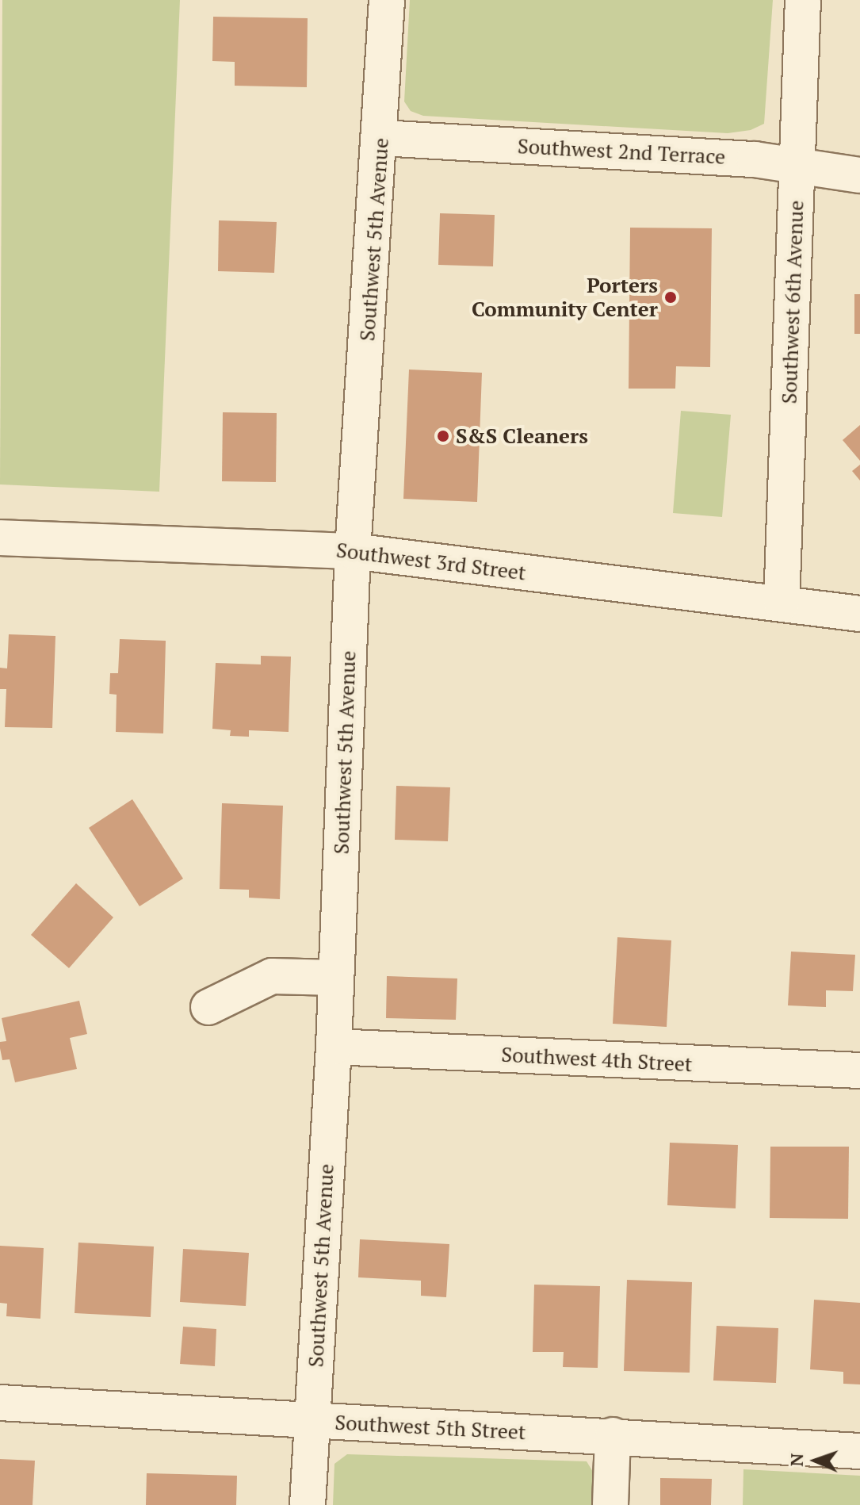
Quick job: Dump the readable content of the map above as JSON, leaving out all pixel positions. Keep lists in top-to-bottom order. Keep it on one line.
{"streets":{"street":["Southwest 2nd Terrace","Southwest 5th Avenue","Southwest 6th Avenue","Southwest 3rd Street","Southwest 4th Street","Southwest 5th Street"]},"crossings":[["Southwest 2nd Terrace","Southwest 5th Avenue"],["Southwest 2nd Terrace","Southwest 6th Avenue"],["Southwest 5th Avenue","Southwest 3rd Street"],["Southwest 5th Avenue","Southwest 4th Street"],["Southwest 5th Avenue","Southwest 5th Street"],["Southwest 6th Avenue","Southwest 3rd Street"]],"places":["Porters Community Center","S&S Cleaners"],"north":"left"}
